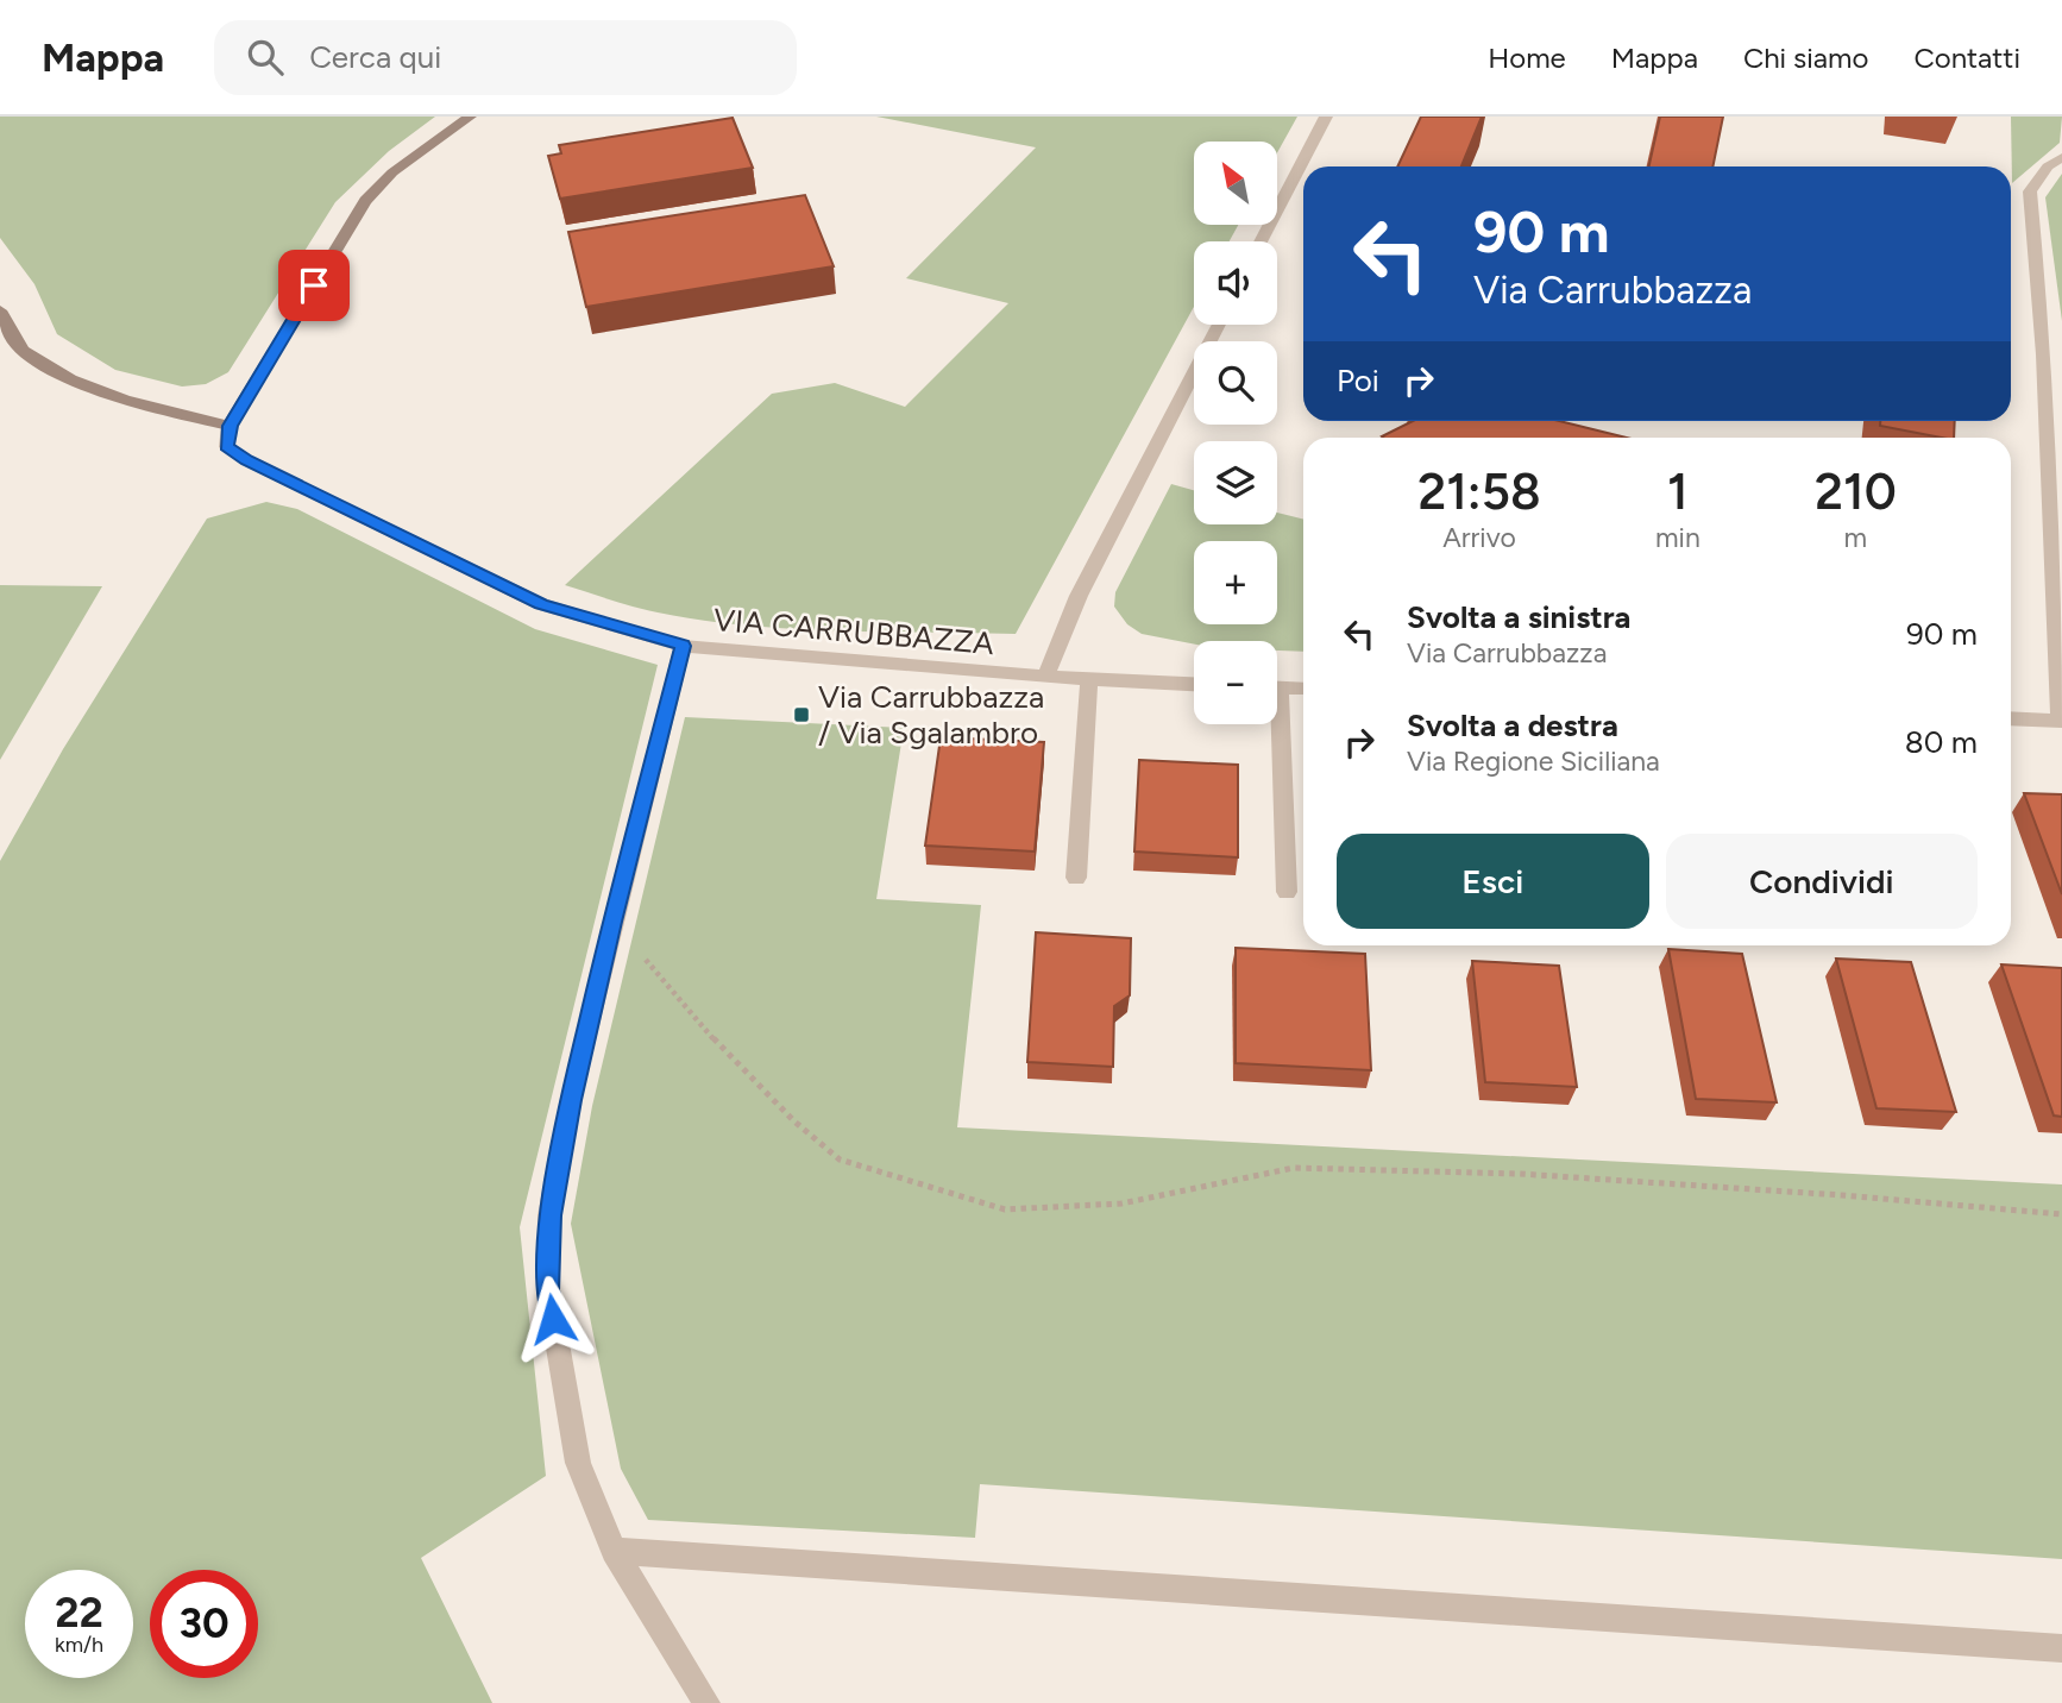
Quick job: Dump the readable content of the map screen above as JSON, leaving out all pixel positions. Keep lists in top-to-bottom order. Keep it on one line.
{"streets":{"street":["VIA CARRUBBAZZA"]},"places":{"transit":["Via Carrubbazza / Via Sgalambro"]},"north":"top left","page":{"header":"Mappa","search":"Cerca qui","nav":["Home","Mappa","Chi siamo","Contatti"],"map_buttons":["+","−"],"turn":["90 m","Via Carrubbazza"],"then":"Poi","eta":["21:58","Arrivo","1","min","210","m"],"list":[{"name":"Svolta a sinistra","note":"Via Carrubbazza","value":"90 m"},{"name":"Svolta a destra","note":"Via Regione Siciliana","value":"80 m"}],"buttons":["Esci","Condividi"],"speed":"22 km/h","limit":"30"}}
